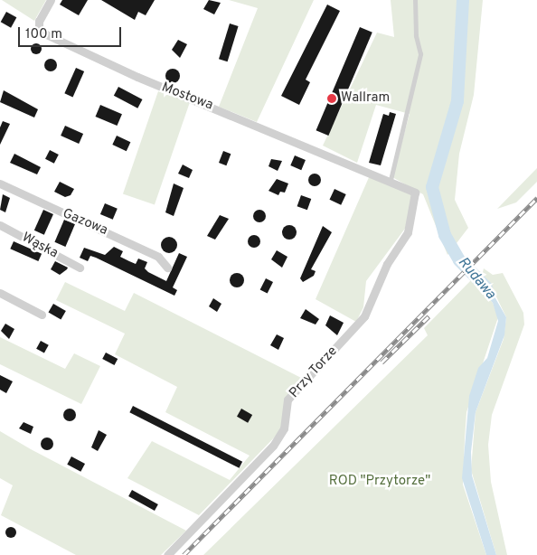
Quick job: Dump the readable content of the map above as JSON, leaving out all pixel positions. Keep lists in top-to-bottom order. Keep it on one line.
{"streets":{"street":["Mostowa","Gazowa","Wąska","Przy Torze"]},"crossings":[["Mostowa","Przy Torze"]],"water":["Rudawa"],"parks":["ROD \"Przytorze\""],"places":["Wallram"],"scale_bar":"100 m"}
